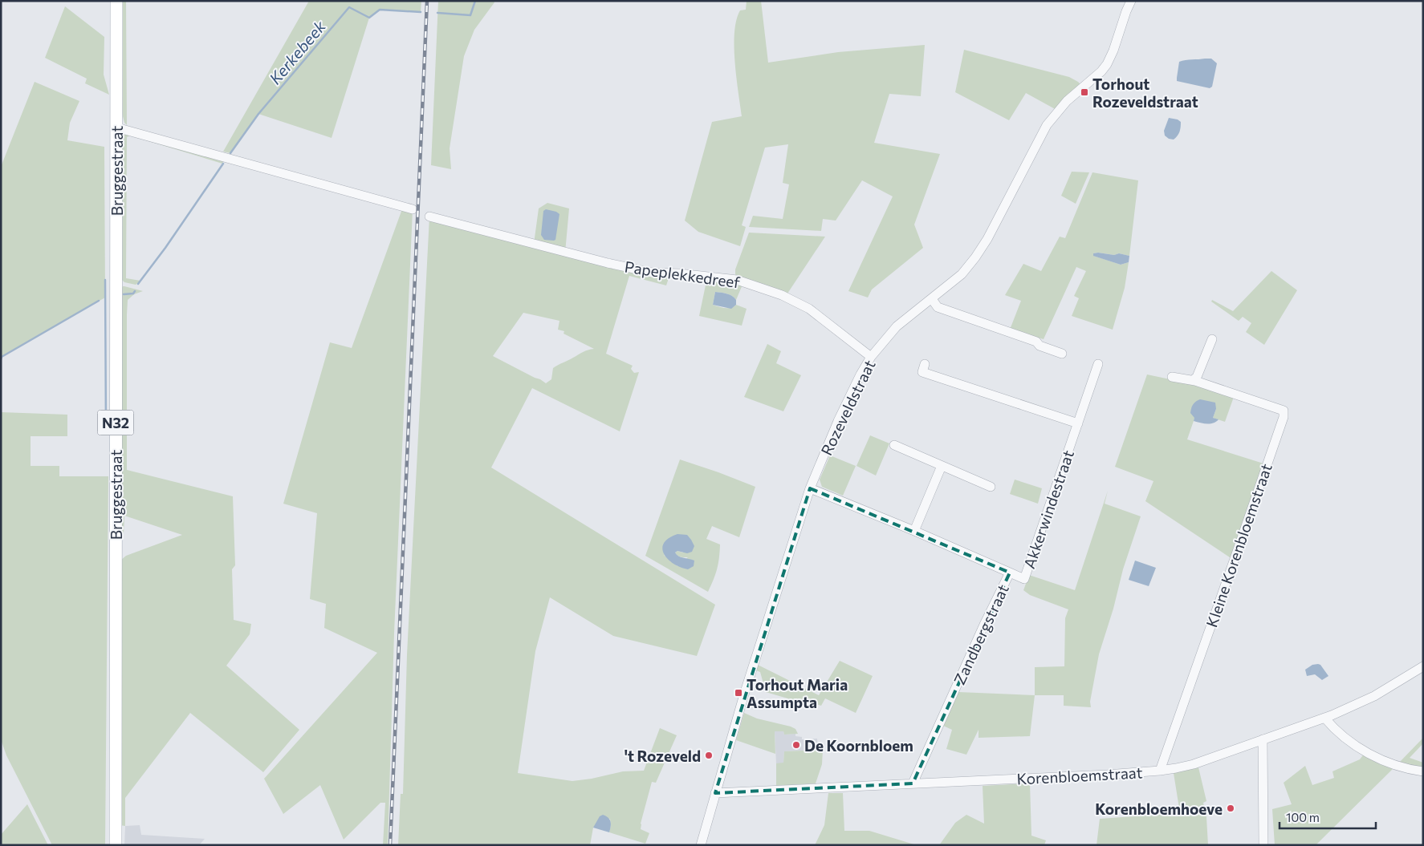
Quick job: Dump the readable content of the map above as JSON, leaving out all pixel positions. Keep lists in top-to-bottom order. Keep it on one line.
{"streets":{"main road":["Bruggestraat","N32"],"street":["Papeplekkedreef","Rozeveldstraat","Akkerwindestraat","Kleine Korenbloemstraat","Zandbergstraat","Korenbloemstraat"]},"crossings":[["Papeplekkedreef","Rozeveldstraat"],["Rozeveldstraat","Zandbergstraat"],["Rozeveldstraat","Korenbloemstraat"],["Akkerwindestraat","Zandbergstraat"],["Kleine Korenbloemstraat","Korenbloemstraat"],["Zandbergstraat","Korenbloemstraat"]],"water":["Kerkebeek"],"places":{"transit":["Torhout Rozeveldstraat","Torhout Maria Assumpta"],"other":["De Koornbloem","'t Rozeveld","Korenbloemhoeve"]},"scale_bar":"100 m"}
